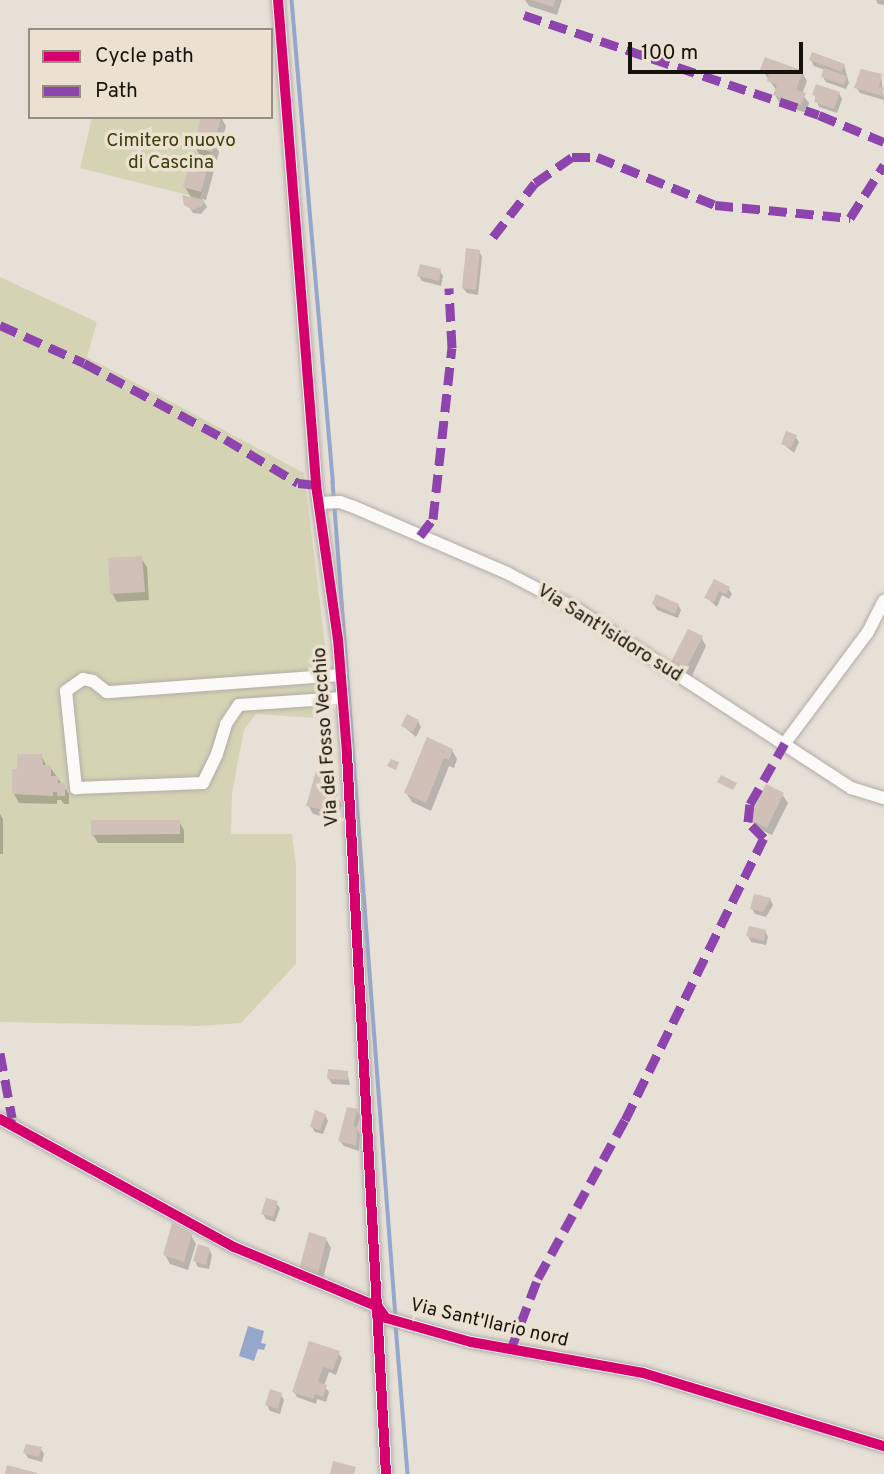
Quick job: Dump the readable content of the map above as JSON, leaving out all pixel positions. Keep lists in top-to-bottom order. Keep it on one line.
{"streets":{"street":["Via Sant'Isidoro sud","Via del Fosso Vecchio","Via Sant'Ilario nord"]},"crossings":[["Via Sant'Isidoro sud","Via del Fosso Vecchio"],["Via del Fosso Vecchio","Via Sant'Ilario nord"]],"parks":["Cimitero nuovo di Cascina"],"legend":["Cycle path","Path"],"scale_bar":"100 m"}
